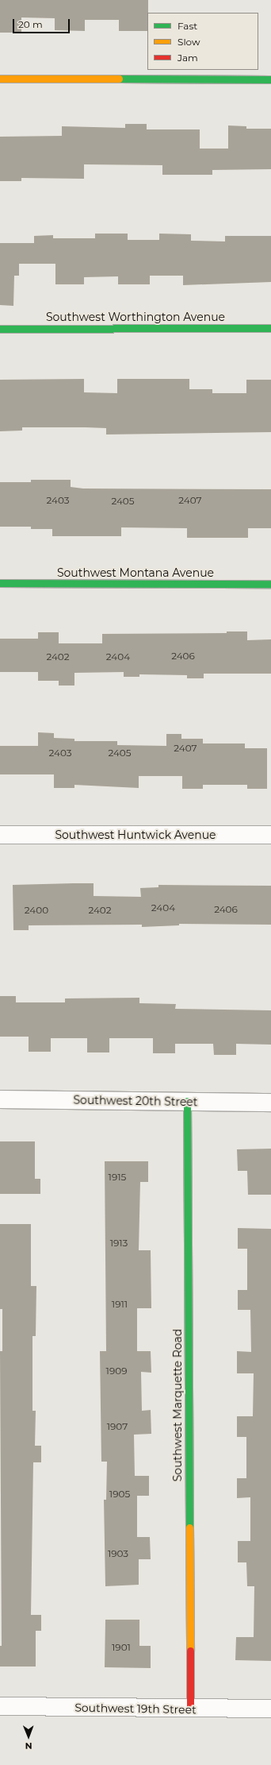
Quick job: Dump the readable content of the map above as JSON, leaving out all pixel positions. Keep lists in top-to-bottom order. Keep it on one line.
{"streets":{"street":["Southwest Worthington Avenue","Southwest Montana Avenue","Southwest Huntwick Avenue","Southwest 20th Street","Southwest Marquette Road","Southwest 19th Street"]},"crossings":[["Southwest 20th Street","Southwest Marquette Road"],["Southwest Marquette Road","Southwest 19th Street"]],"house_numbers":["2403","2407","2405","2406","2402","2404","2407","2403","2405","2404","2406","2400","2402","1915","1913","1911","1909","1907","1905","1903","1901"],"legend":["Fast","Slow","Jam"],"scale_bar":"20 m","north":"bottom"}
